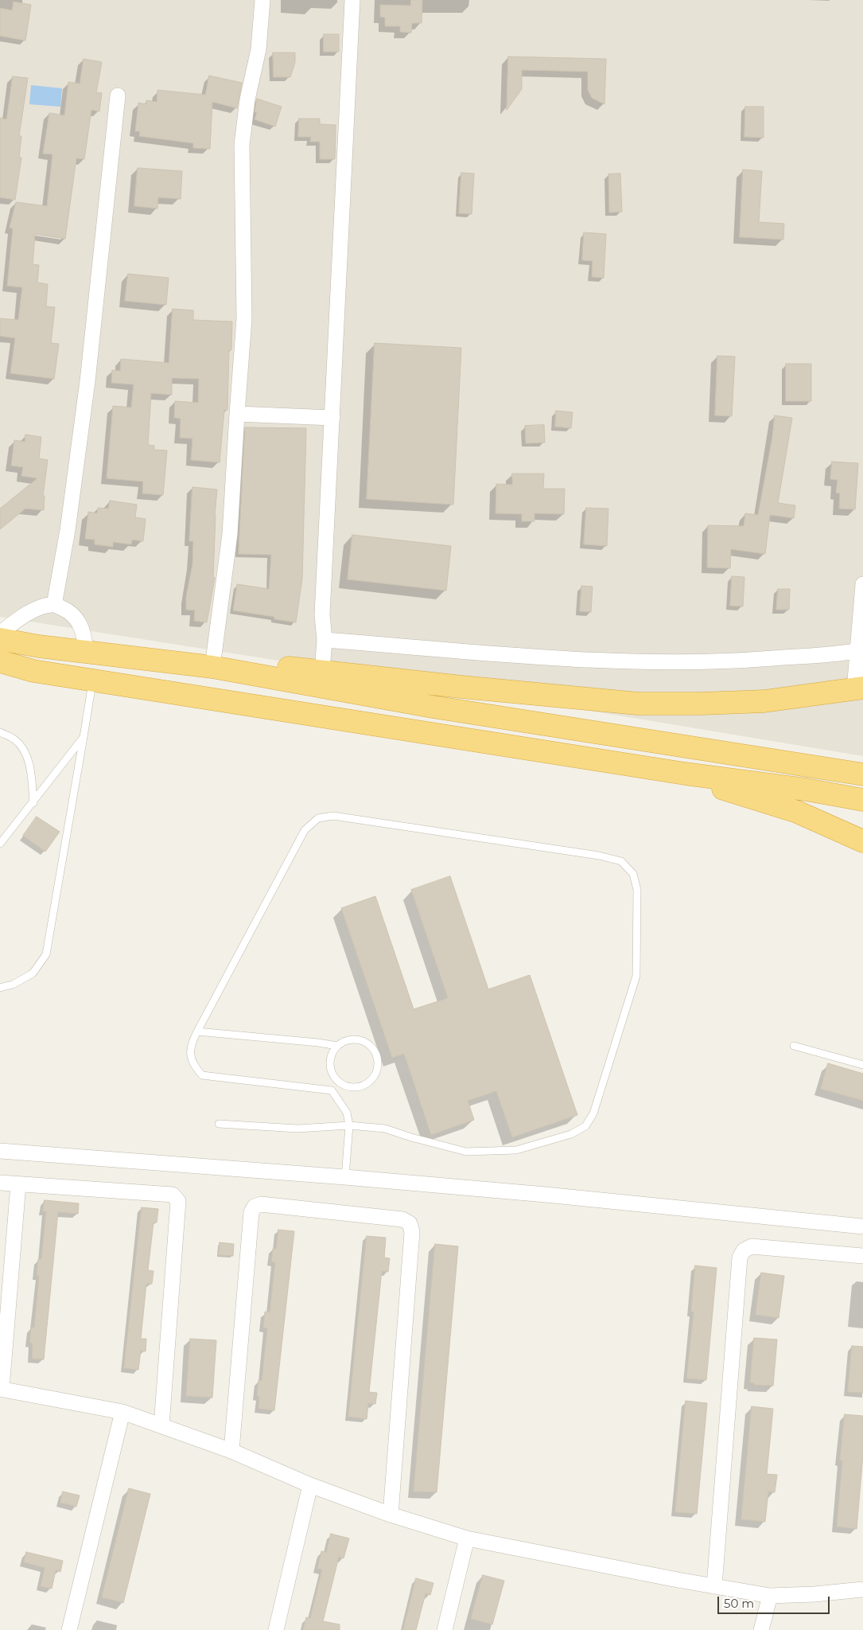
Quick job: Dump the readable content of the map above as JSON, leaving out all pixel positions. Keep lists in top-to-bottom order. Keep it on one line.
{"scale_bar":"50 m"}
